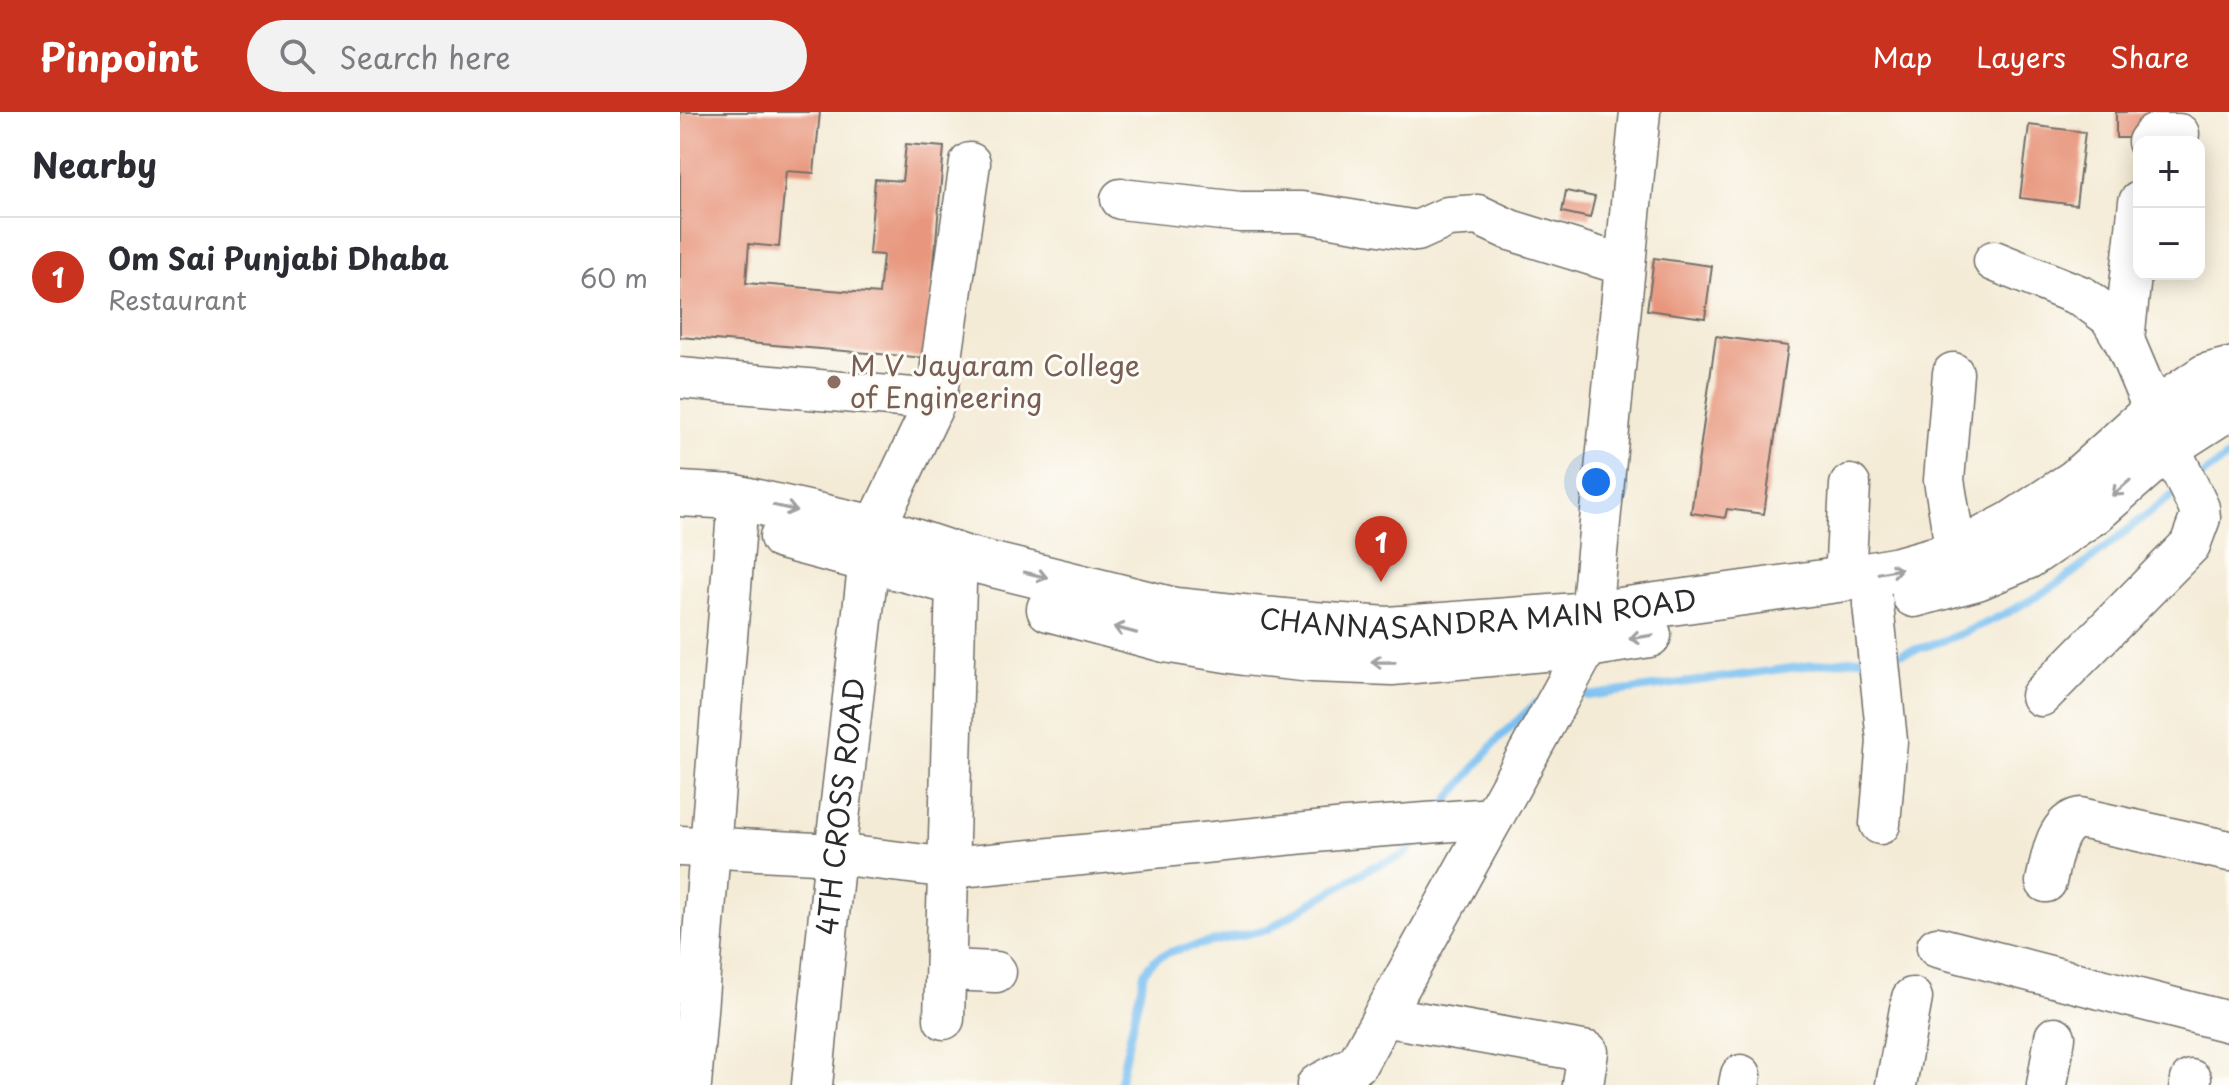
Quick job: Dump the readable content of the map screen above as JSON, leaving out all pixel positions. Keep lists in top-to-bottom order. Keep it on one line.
{"streets":{"main road":["CHANNASANDRA MAIN ROAD"],"street":["4TH CROSS ROAD"]},"crossings":[["CHANNASANDRA MAIN ROAD","4TH CROSS ROAD"]],"places":["M V Jayaram College of Engineering"],"page":{"header":"Pinpoint","search":"Search here","nav":["Map","Layers","Share"],"heading":"Nearby","map_buttons":["+","−"],"list":[{"mark":"1","name":"Om Sai Punjabi Dhaba","note":"Restaurant","value":"60 m"}],"pins":"1"}}
